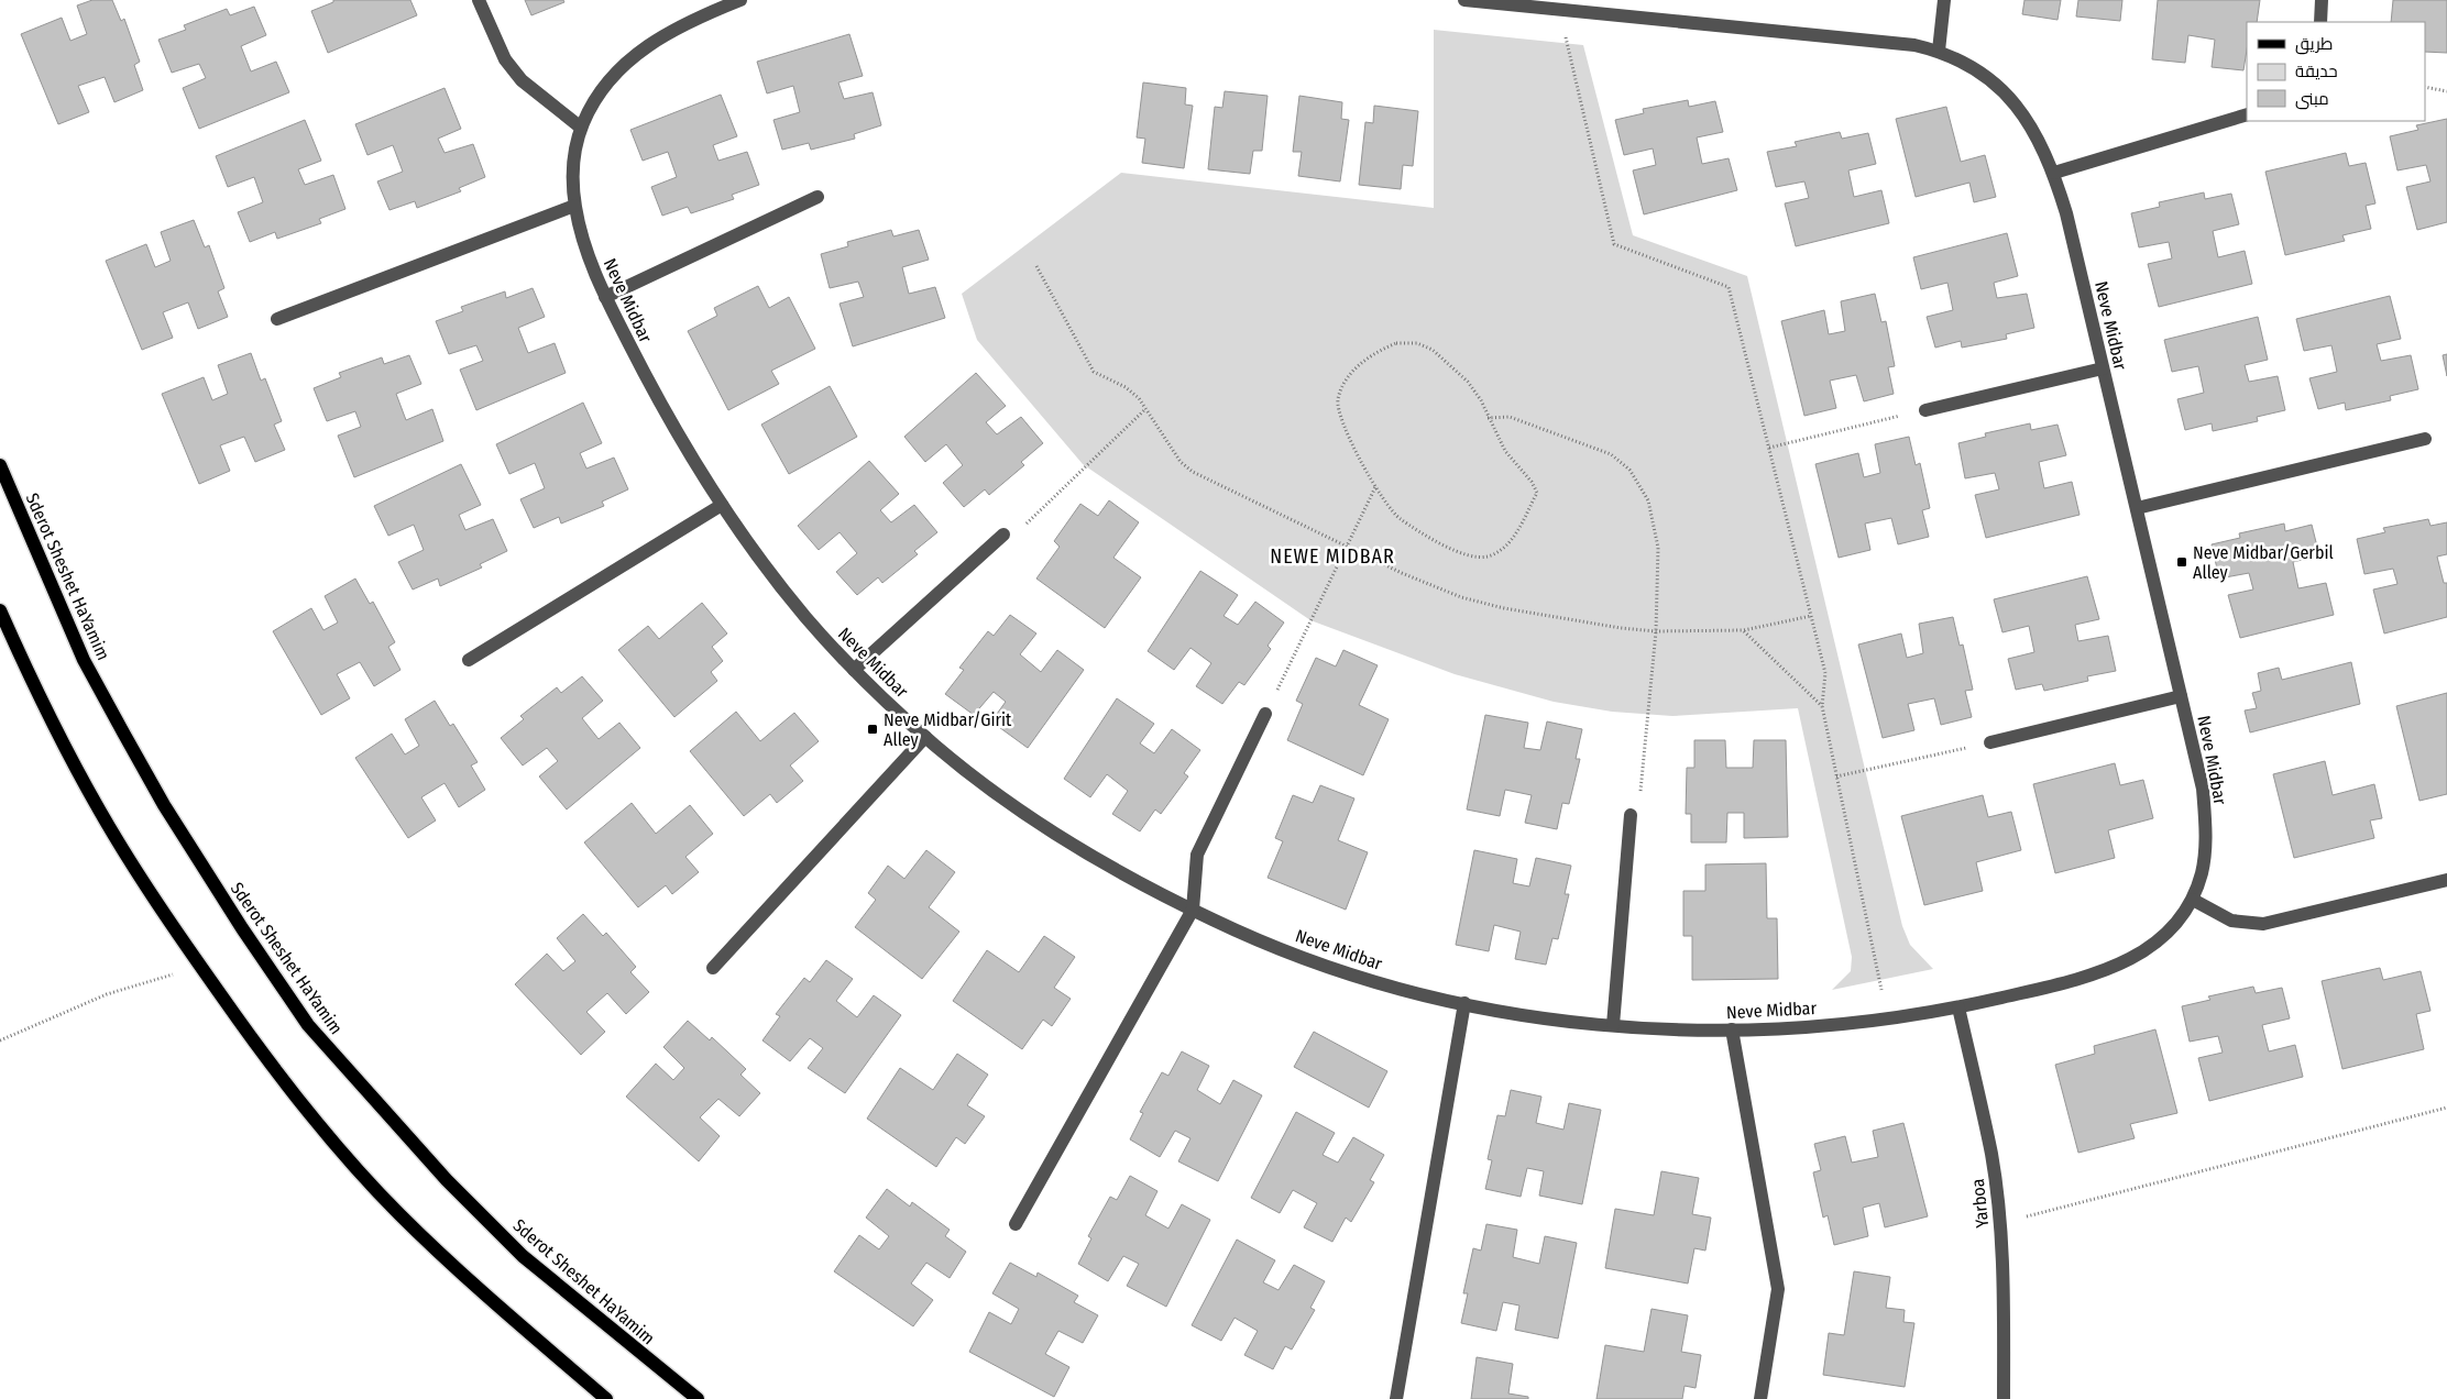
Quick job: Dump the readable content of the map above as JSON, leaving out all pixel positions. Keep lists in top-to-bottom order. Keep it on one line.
{"streets":{"main road":["Sderot Sheshet HaYamim"],"street":["Neve Midbar","Yarboa"]},"crossings":[["Neve Midbar","Yarboa"]],"districts":["NEWE MIDBAR"],"places":{"transit":["Neve Midbar/Gerbil Alley","Neve Midbar/Girit Alley"]},"legend":["طريق","حديقة","مبنى"]}
